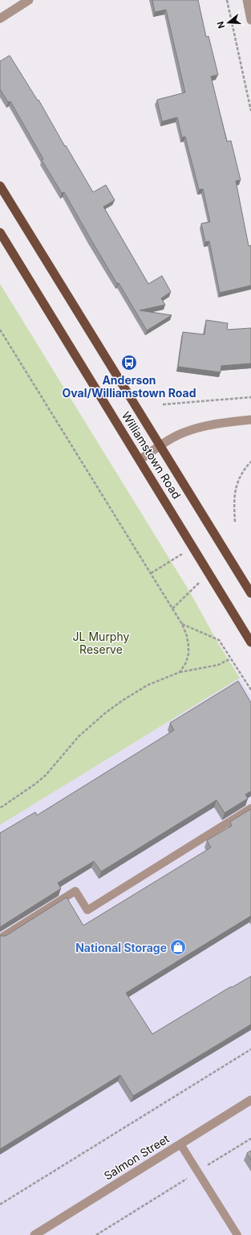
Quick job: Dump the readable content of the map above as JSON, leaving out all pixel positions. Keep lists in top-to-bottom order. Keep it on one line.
{"streets":{"main road":["Williamstown Road"],"street":["Salmon Street"]},"parks":["JL Murphy Reserve"],"places":{"bus stop":["Anderson Oval/Williamstown Road"],"shop":["National Storage"]},"north":"left"}
